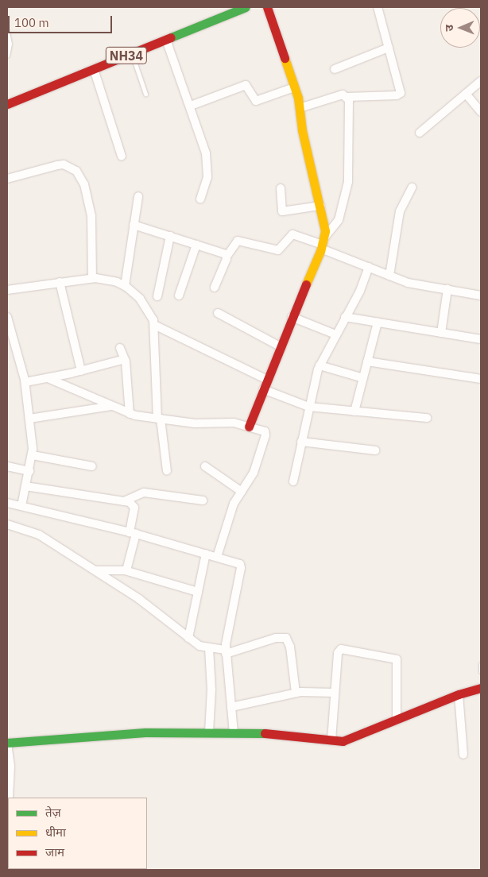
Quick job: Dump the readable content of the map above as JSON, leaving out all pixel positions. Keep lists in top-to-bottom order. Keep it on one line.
{"streets":{"main road":["NH34"]},"legend":["तेज़","धीमा","जाम"],"scale_bar":"100 m","north":"left"}
